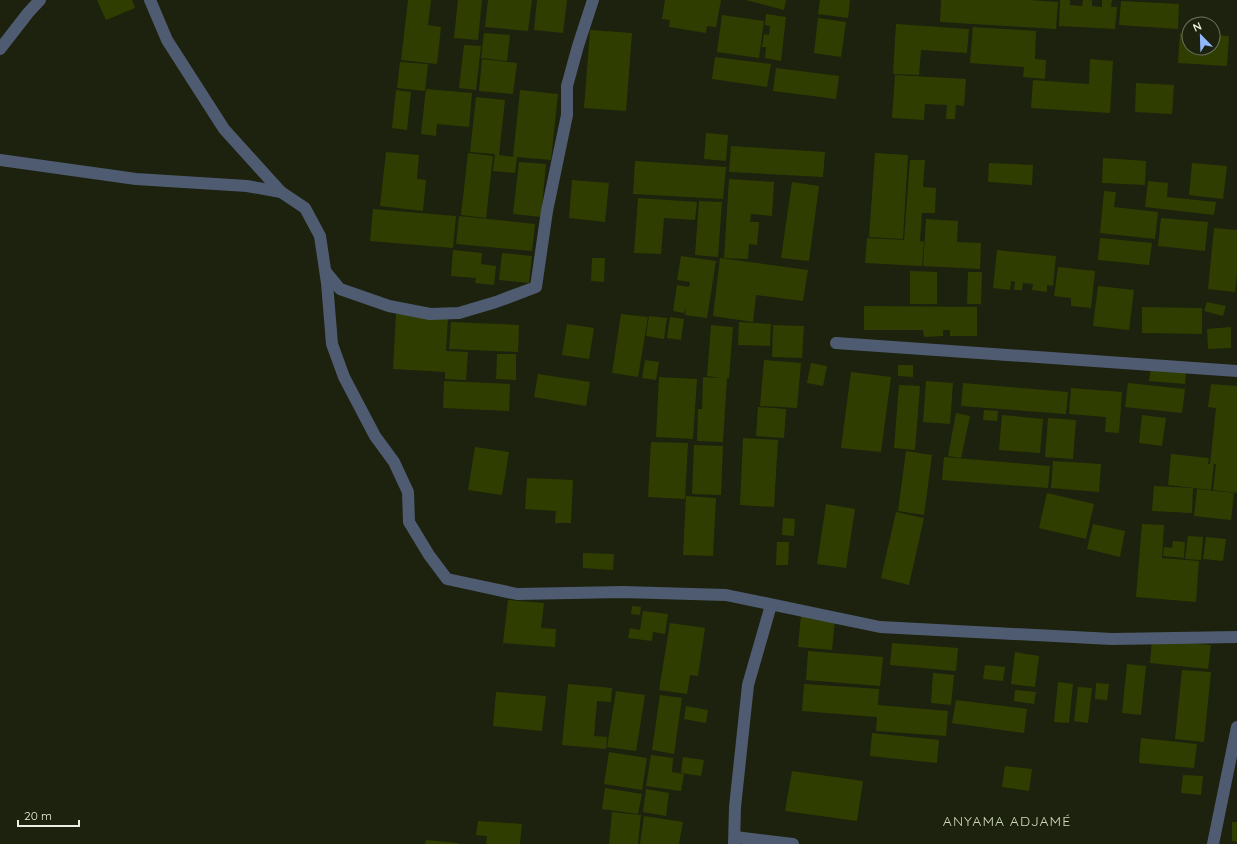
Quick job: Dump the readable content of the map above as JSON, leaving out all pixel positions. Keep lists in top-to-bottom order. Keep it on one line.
{"districts":["ANYAMA ADJAMÉ"],"scale_bar":"20 m","north":"top left"}
